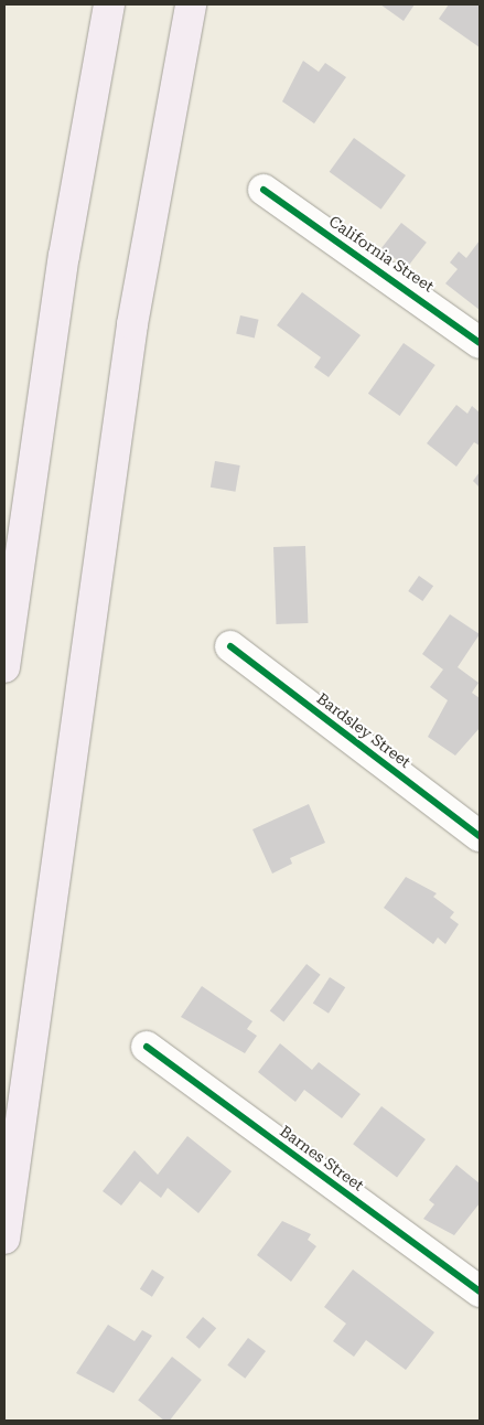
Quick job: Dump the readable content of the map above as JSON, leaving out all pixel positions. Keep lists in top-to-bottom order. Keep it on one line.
{"streets":{"street":["California Street","Bardsley Street","Barnes Street"]}}
